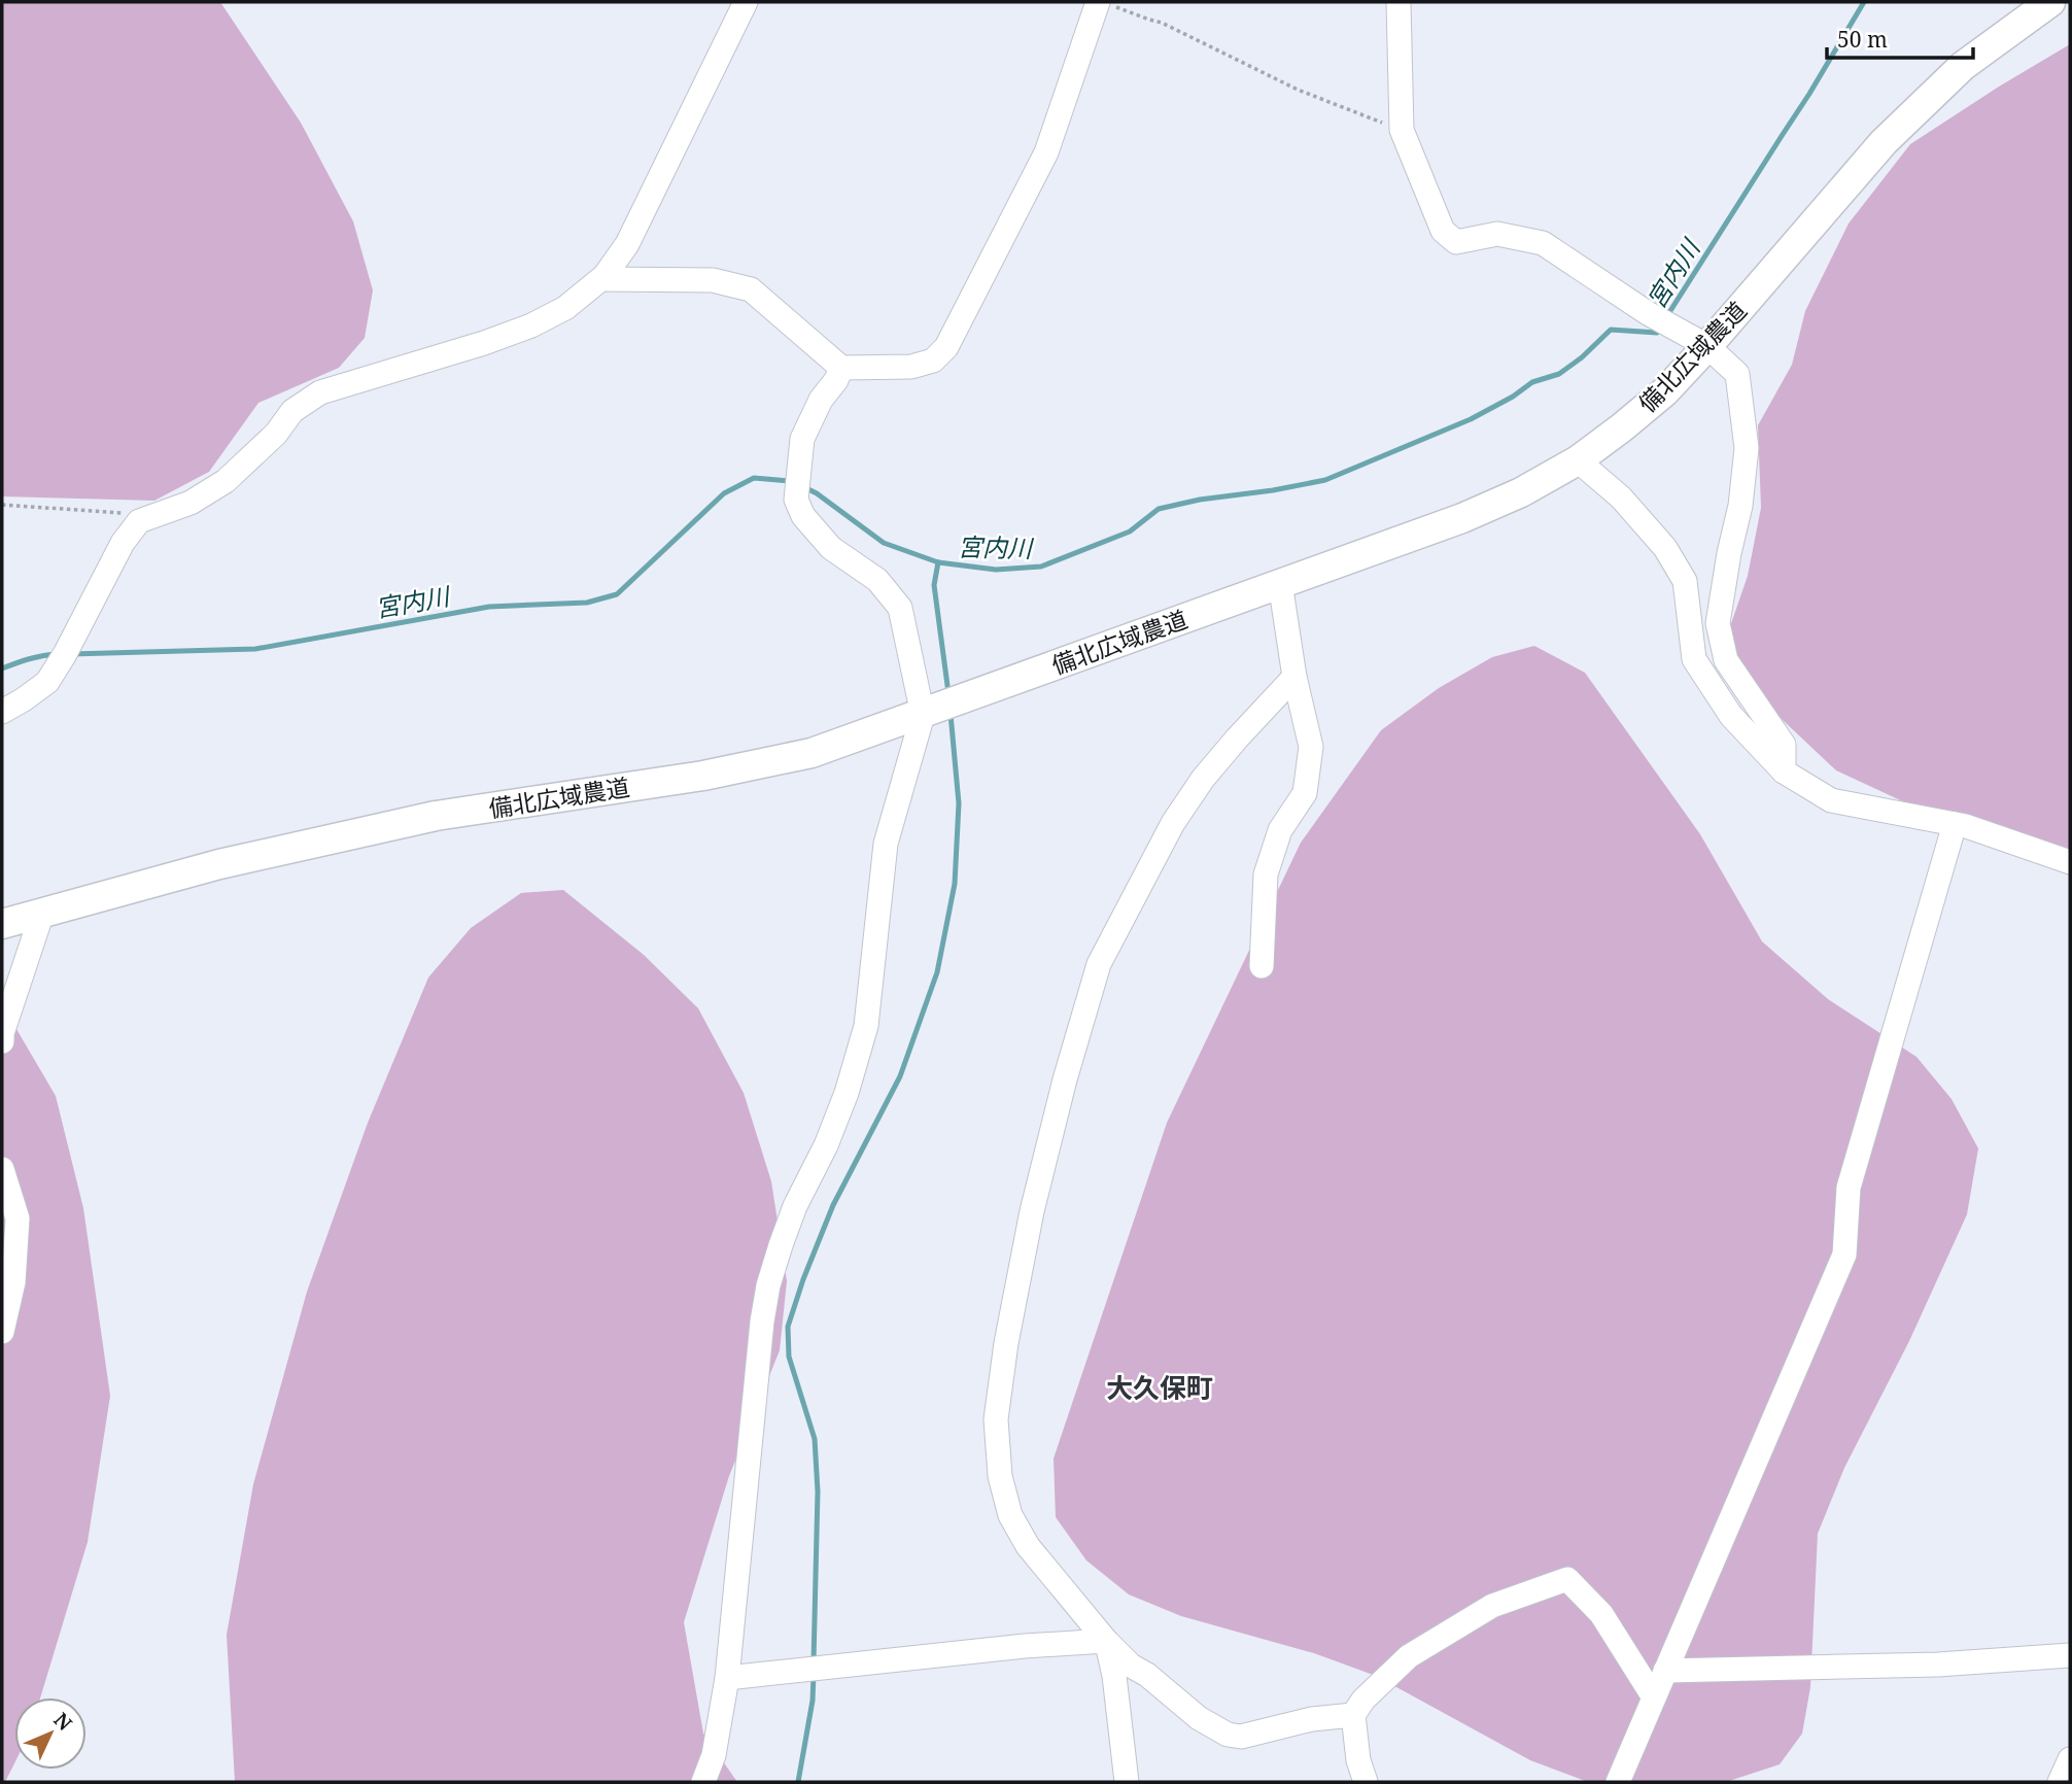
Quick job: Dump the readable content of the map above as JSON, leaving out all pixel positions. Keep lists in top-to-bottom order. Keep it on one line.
{"streets":{"street":["備北広域農道"]},"districts":["大久保町"],"water":["宮内川"],"scale_bar":"50 m","north":"top right"}
